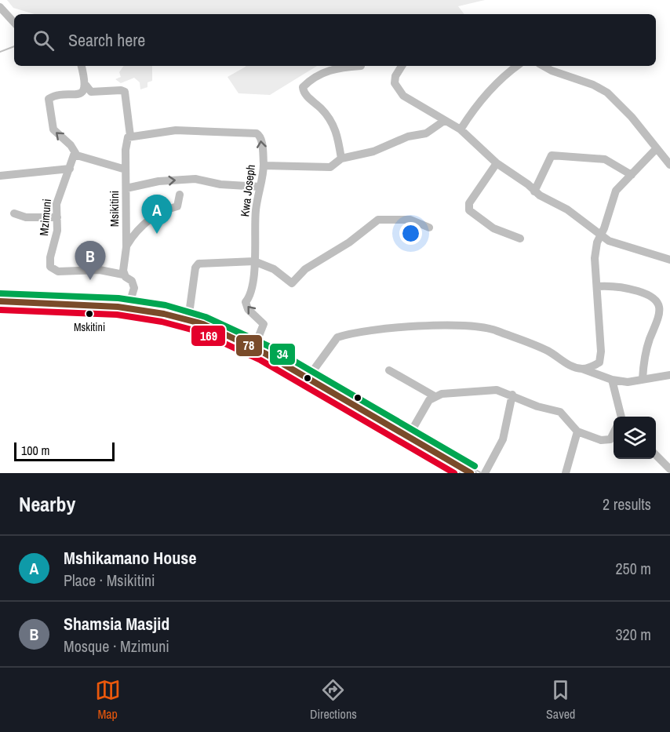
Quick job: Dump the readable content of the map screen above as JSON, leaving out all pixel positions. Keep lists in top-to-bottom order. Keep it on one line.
{"streets":{"street":["Kwa Joseph","Msikitini","Mzimuni"]},"crossings":[["Msikitini","Mzimuni"]],"places":["Mskitini"],"lines":["transit line 34","transit line 78","transit line 169"],"scale_bar":"100 m","page":{"search":"Search here","pins":["A","B"],"scale":"100 m","heading":["Nearby","2 results"],"list":[{"mark":"A","name":"Mshikamano House","note":"Place · Msikitini","value":"250 m"},{"mark":"B","name":"Shamsia Masjid","note":"Mosque · Mzimuni","value":"320 m"}],"nav":["Map","Directions","Saved"]}}
